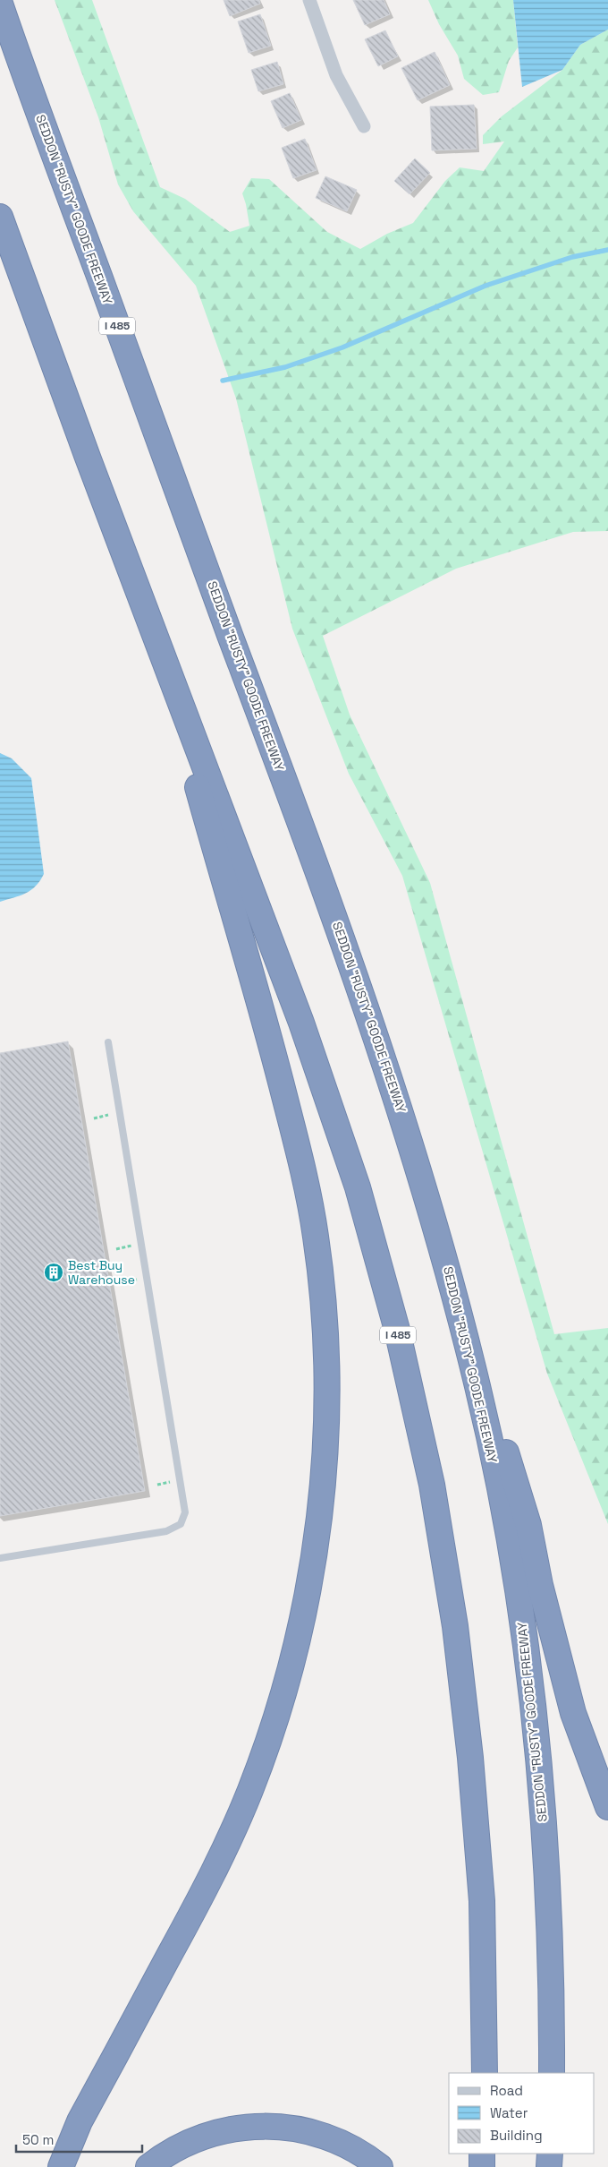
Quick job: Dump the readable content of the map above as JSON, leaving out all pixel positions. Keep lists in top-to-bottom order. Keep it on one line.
{"streets":{"highway":["SEDDON \"RUSTY\" GOODE FREEWAY","I 485"]},"places":{"building":["Best Buy Warehouse"]},"legend":["Road","Water","Building"],"scale_bar":"50 m"}
